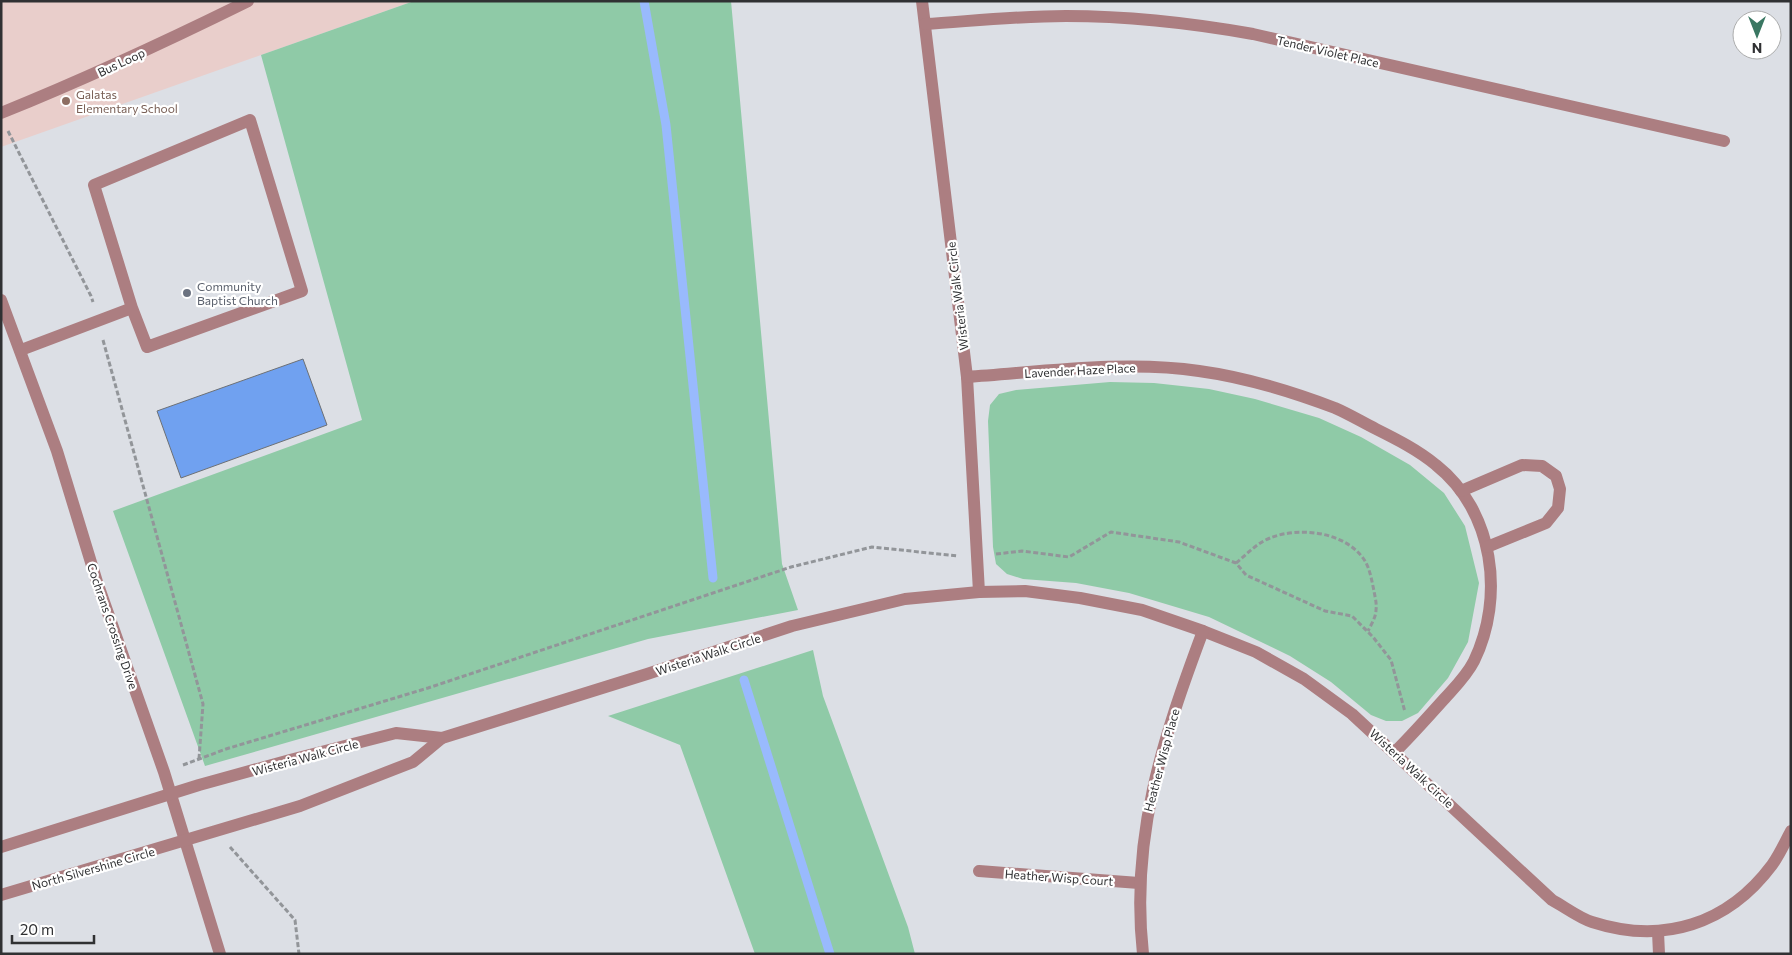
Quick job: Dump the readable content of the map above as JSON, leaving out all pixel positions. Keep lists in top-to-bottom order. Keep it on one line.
{"streets":{"street":["Tender Violet Place","Bus Loop","Wisteria Walk Circle","Lavender Haze Place","Cochrans Crossing Drive","Heather Wisp Place","North Silvershine Circle","Heather Wisp Court"]},"crossings":[["Tender Violet Place","Wisteria Walk Circle"],["Wisteria Walk Circle","Lavender Haze Place"],["Wisteria Walk Circle","Cochrans Crossing Drive"],["Wisteria Walk Circle","Heather Wisp Place"],["Wisteria Walk Circle","North Silvershine Circle"],["Cochrans Crossing Drive","North Silvershine Circle"],["Heather Wisp Place","Heather Wisp Court"]],"places":["Galatas Elementary School","Community Baptist Church"],"scale_bar":"20 m","north":"bottom"}
